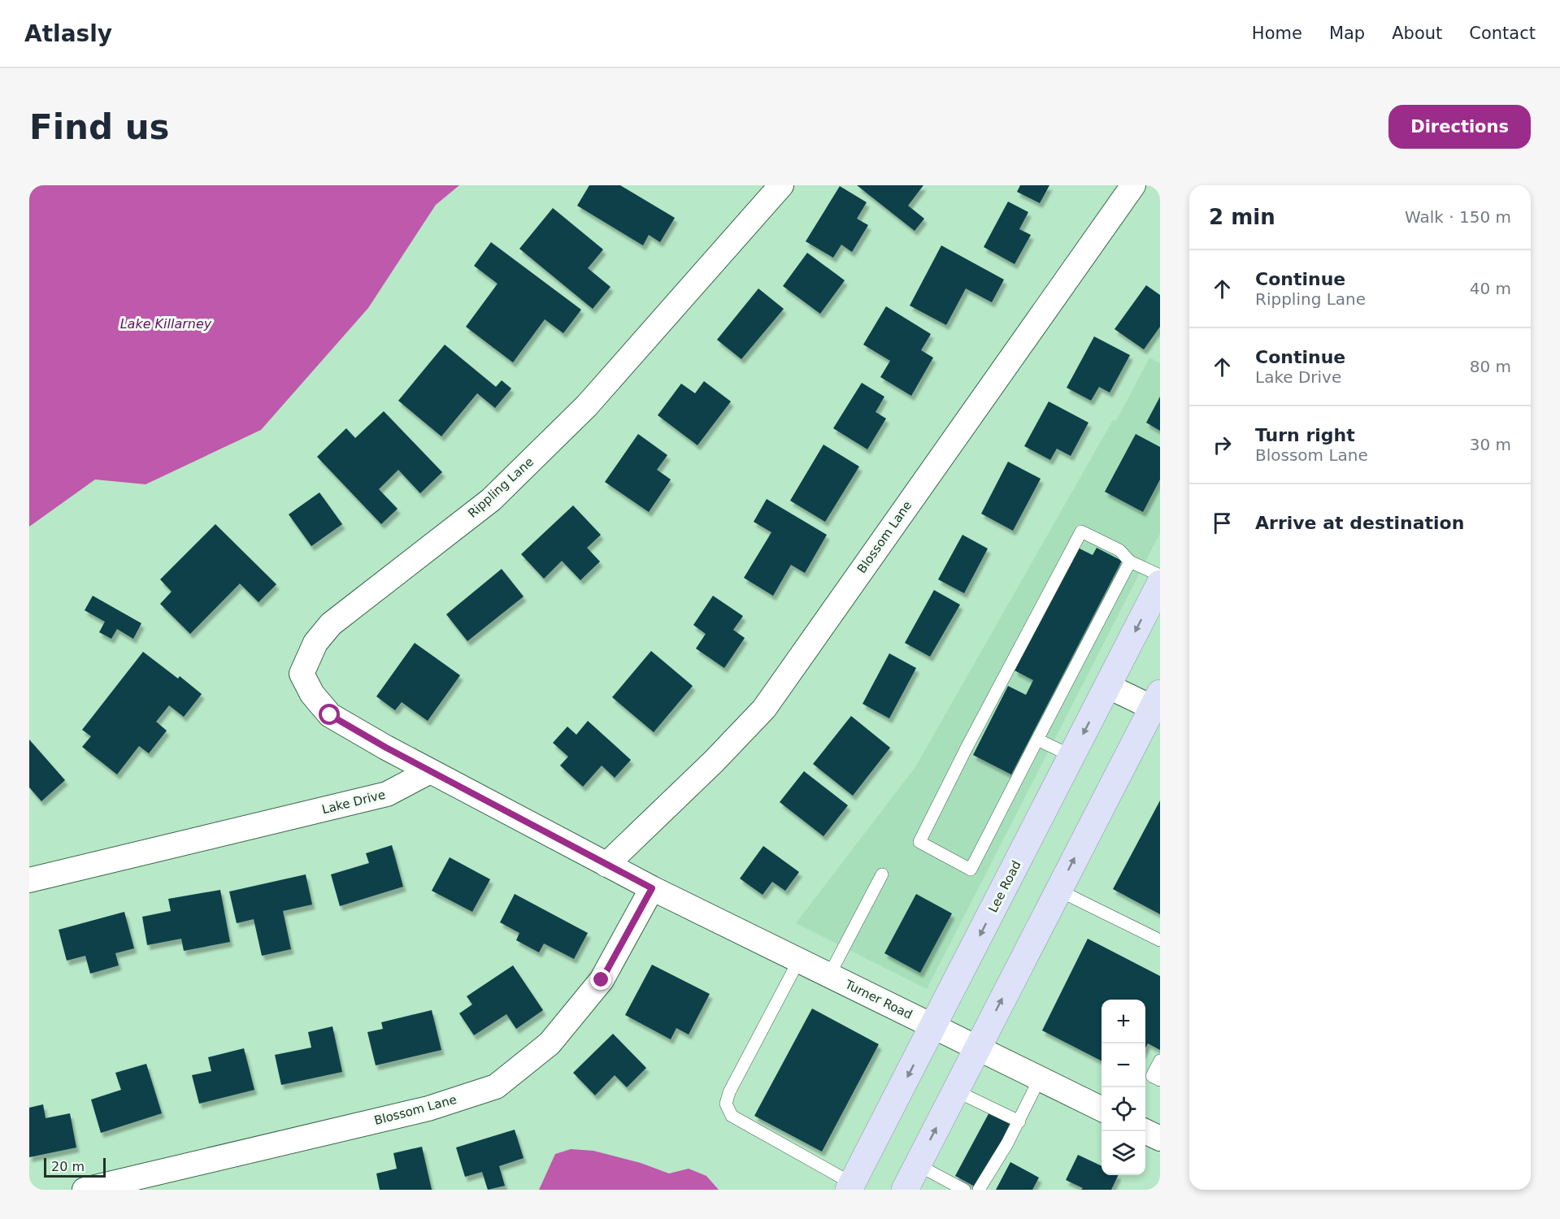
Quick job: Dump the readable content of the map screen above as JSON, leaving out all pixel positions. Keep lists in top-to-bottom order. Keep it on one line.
{"streets":{"main road":["Lee Road"],"street":["Rippling Lane","Blossom Lane","Lake Drive","Turner Road"]},"crossings":[["Rippling Lane","Lake Drive"],["Blossom Lane","Turner Road"],["Lee Road","Turner Road"]],"water":["Lake Killarney"],"scale_bar":"20 m","page":{"header":"Atlasly","nav":["Home","Map","About","Contact"],"buttons":"Directions","title":"Find us","heading":["2 min","Walk · 150 m"],"list":[["Continue","Rippling Lane","40 m"],["Continue","Lake Drive","80 m"],["Turn right","Blossom Lane","30 m"],"Arrive at destination"],"map_buttons":["+","−"],"scale":"20 m"}}
